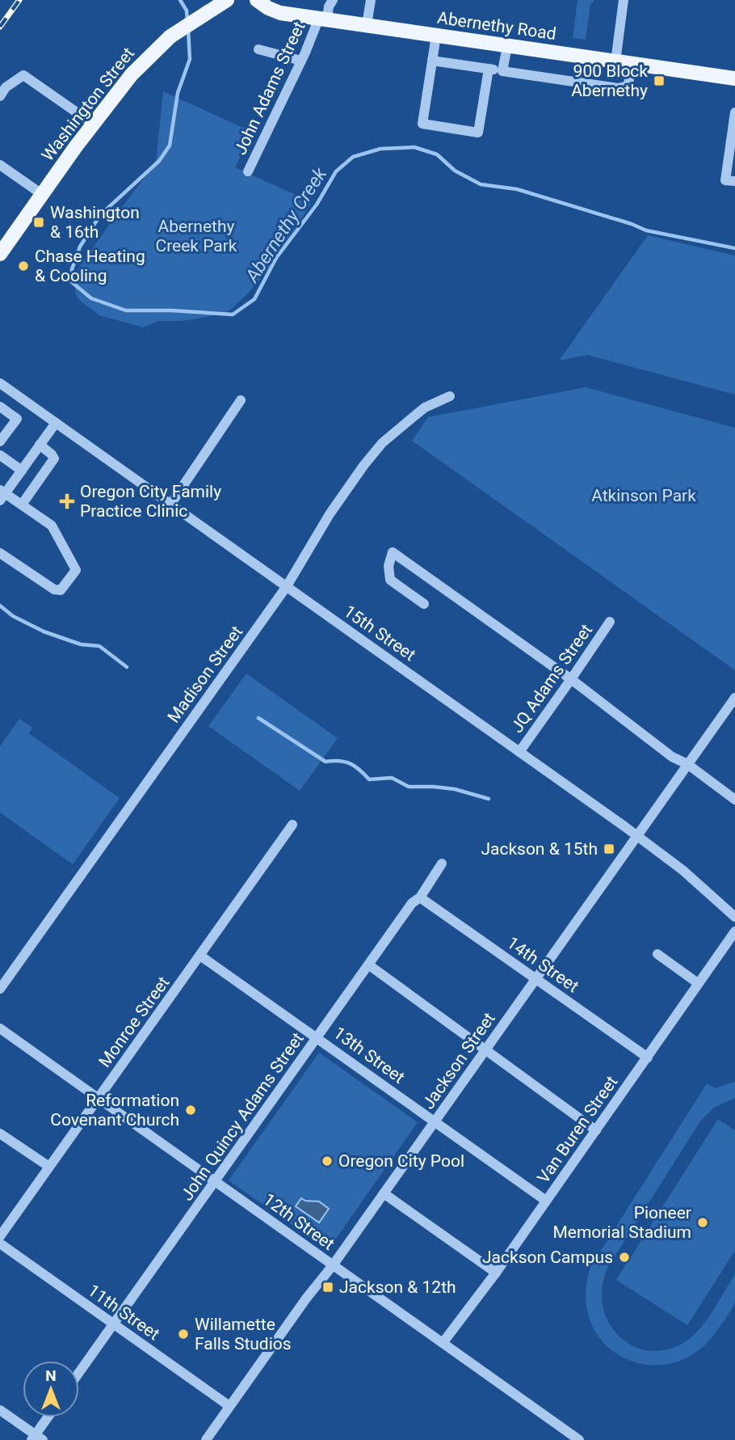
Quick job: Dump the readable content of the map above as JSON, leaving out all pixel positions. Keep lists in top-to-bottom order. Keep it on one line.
{"streets":{"main road":["Abernethy Road","Washington Street"],"street":["John Adams Street","15th Street","Madison Street","JQ Adams Street","14th Street","Monroe Street","13th Street","Jackson Street","John Quincy Adams Street","Van Buren Street","12th Street","11th Street"]},"crossings":[["Abernethy Road","John Adams Street"],["15th Street","Madison Street"],["15th Street","JQ Adams Street"],["15th Street","Jackson Street"],["14th Street","Jackson Street"],["14th Street","John Quincy Adams Street"],["14th Street","Van Buren Street"],["Monroe Street","13th Street"],["Monroe Street","12th Street"],["13th Street","Jackson Street"],["13th Street","John Quincy Adams Street"],["13th Street","Van Buren Street"],["Jackson Street","12th Street"],["Jackson Street","11th Street"],["John Quincy Adams Street","12th Street"],["John Quincy Adams Street","11th Street"],["Van Buren Street","12th Street"]],"water":["Abernethy Creek"],"parks":["Abernethy Creek Park","Atkinson Park"],"places":{"transit":["900 Block Abernethy","Washington & 16th","Jackson & 15th","Jackson & 12th"],"other":["Chase Heating & Cooling","Reformation Covenant Church","Oregon City Pool","Pioneer Memorial Stadium","Jackson Campus","Willamette Falls Studios"],"health":["Oregon City Family Practice Clinic"]},"north":"top"}
